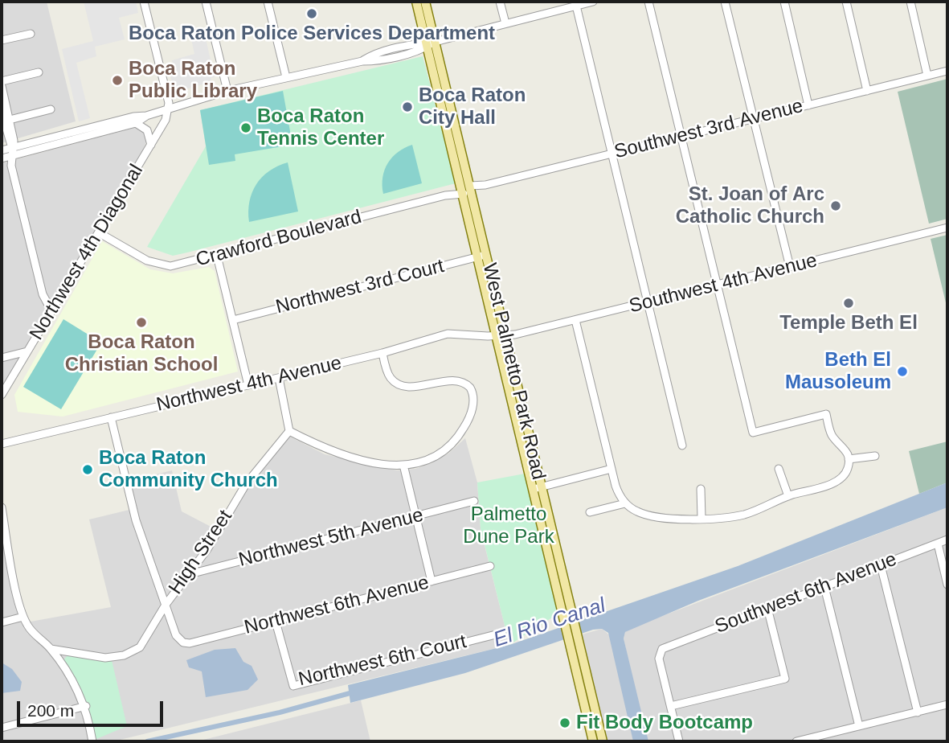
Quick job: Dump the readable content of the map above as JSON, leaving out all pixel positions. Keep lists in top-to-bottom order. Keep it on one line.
{"streets":{"main road":["West Palmetto Park Road"],"street":["Southwest 3rd Avenue","Crawford Boulevard","Northwest 4th Diagonal","Southwest 4th Avenue","Northwest 3rd Court","Northwest 4th Avenue","Northwest 5th Avenue","High Street","Southwest 6th Avenue","Northwest 6th Avenue","Northwest 6th Court"]},"crossings":[["Southwest 3rd Avenue","West Palmetto Park Road"],["Crawford Boulevard","Northwest 4th Diagonal"],["Crawford Boulevard","West Palmetto Park Road"],["Southwest 4th Avenue","West Palmetto Park Road"],["Southwest 4th Avenue","Northwest 4th Avenue"],["Northwest 3rd Court","West Palmetto Park Road"],["West Palmetto Park Road","Northwest 4th Avenue"],["Northwest 5th Avenue","High Street"],["High Street","Northwest 6th Avenue"],["Northwest 6th Avenue","Northwest 6th Court"]],"water":["El Rio Canal"],"parks":["Palmetto Dune Park"],"places":["Boca Raton Police Services Department","Boca Raton Public Library","Boca Raton City Hall","Boca Raton Tennis Center","St. Joan of Arc Catholic Church","Temple Beth El","Boca Raton Christian School","Beth El Mausoleum","Boca Raton Community Church","Fit Body Bootcamp"],"scale_bar":"200 m"}
